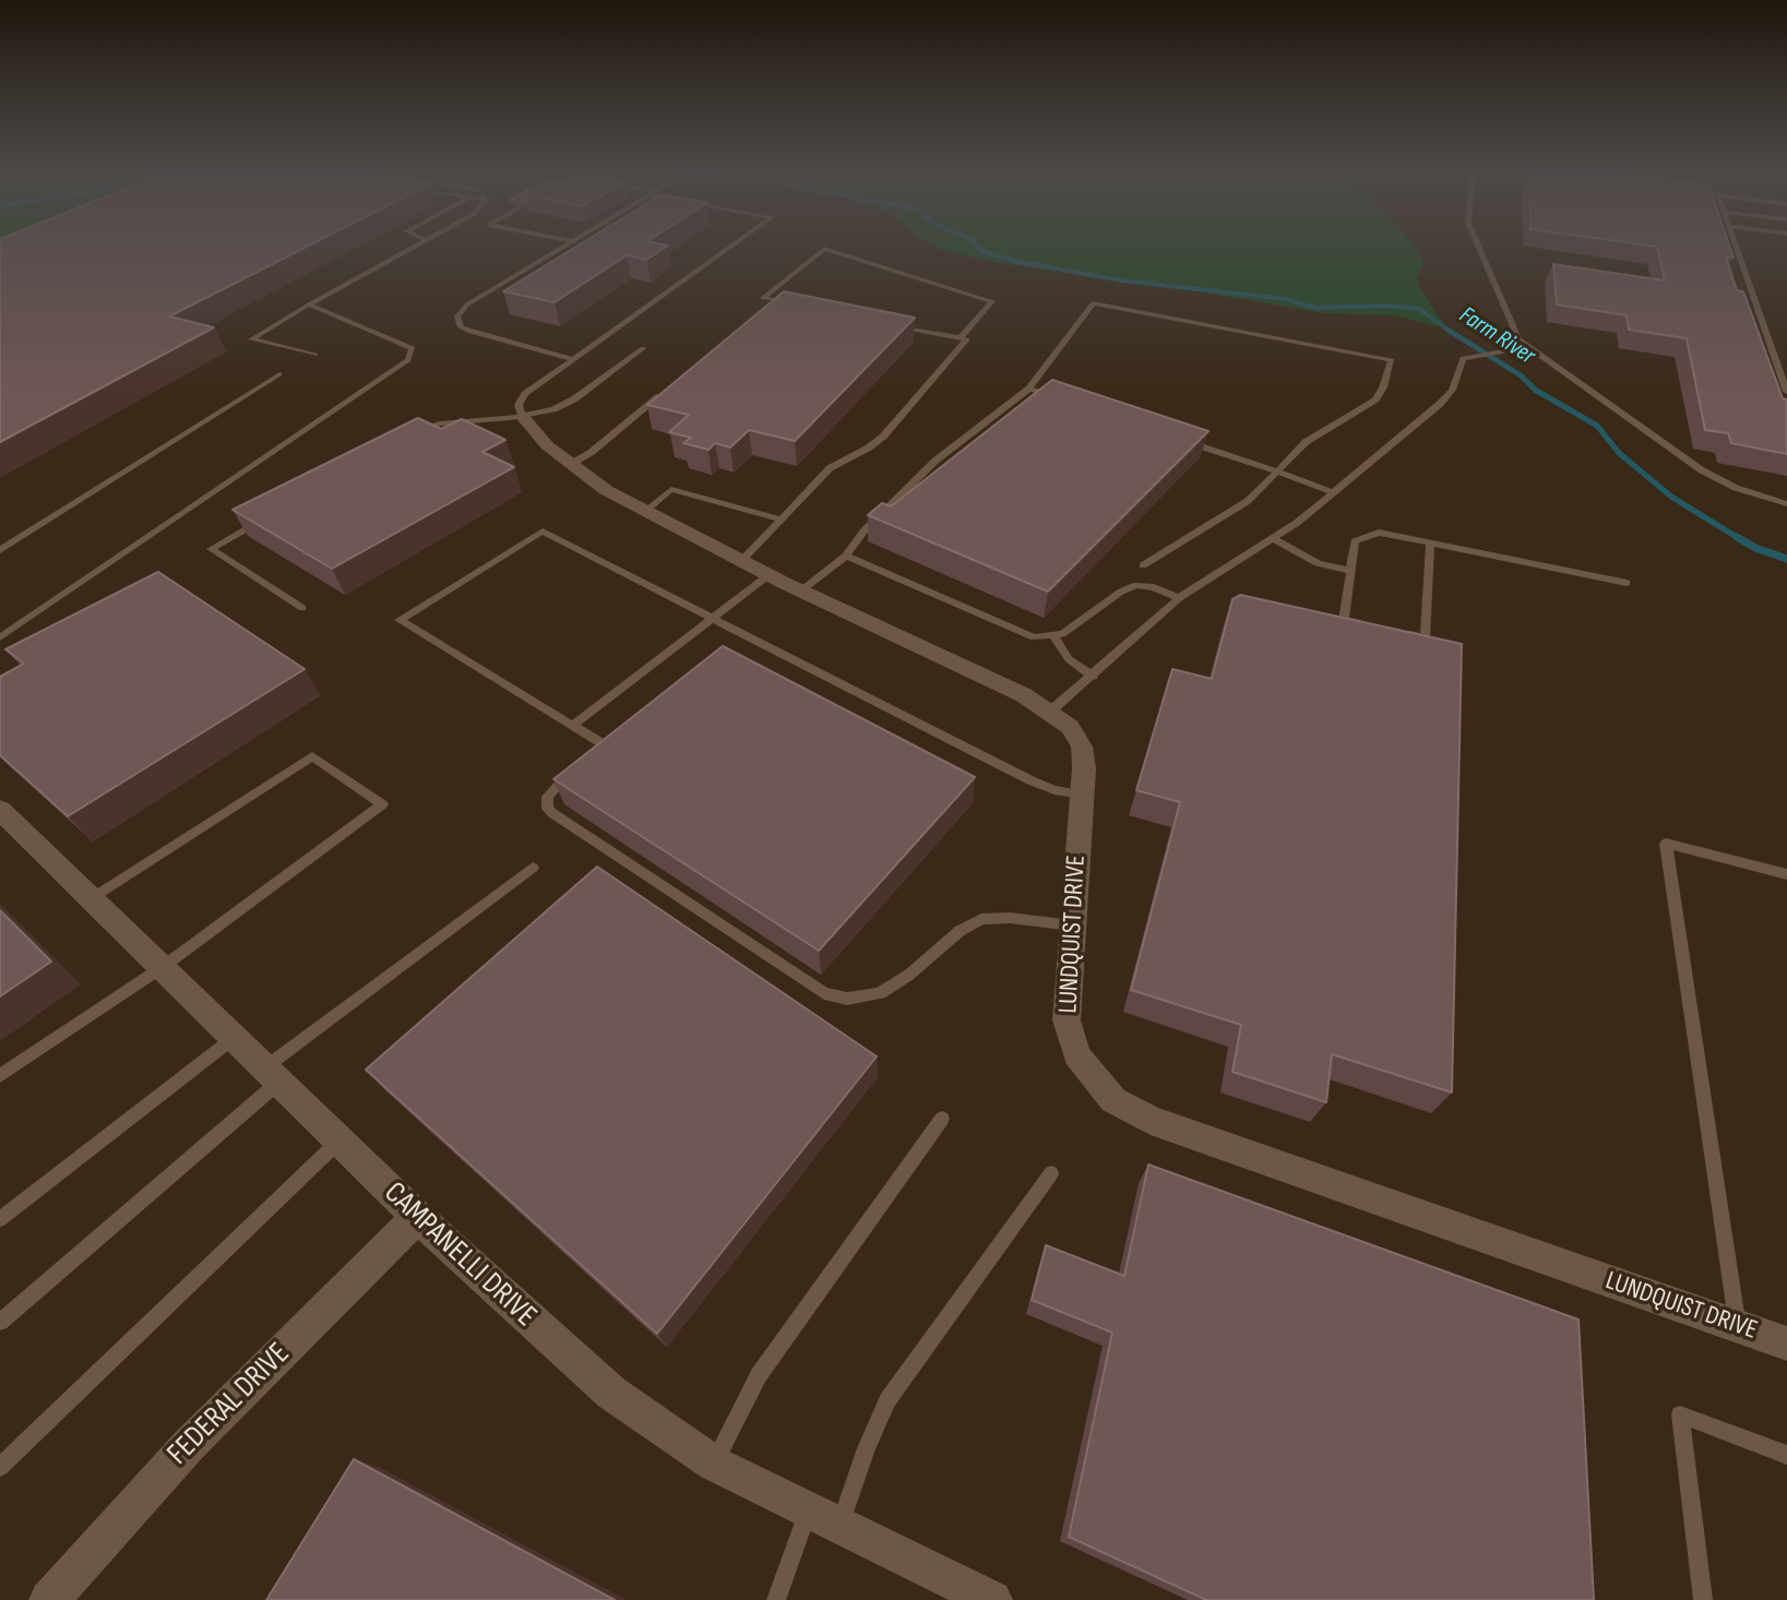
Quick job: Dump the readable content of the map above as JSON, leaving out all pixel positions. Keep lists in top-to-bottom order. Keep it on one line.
{"streets":{"street":["LUNDQUIST DRIVE","CAMPANELLI DRIVE","FEDERAL DRIVE"]},"crossings":[["CAMPANELLI DRIVE","FEDERAL DRIVE"]],"water":["Farm River"]}
